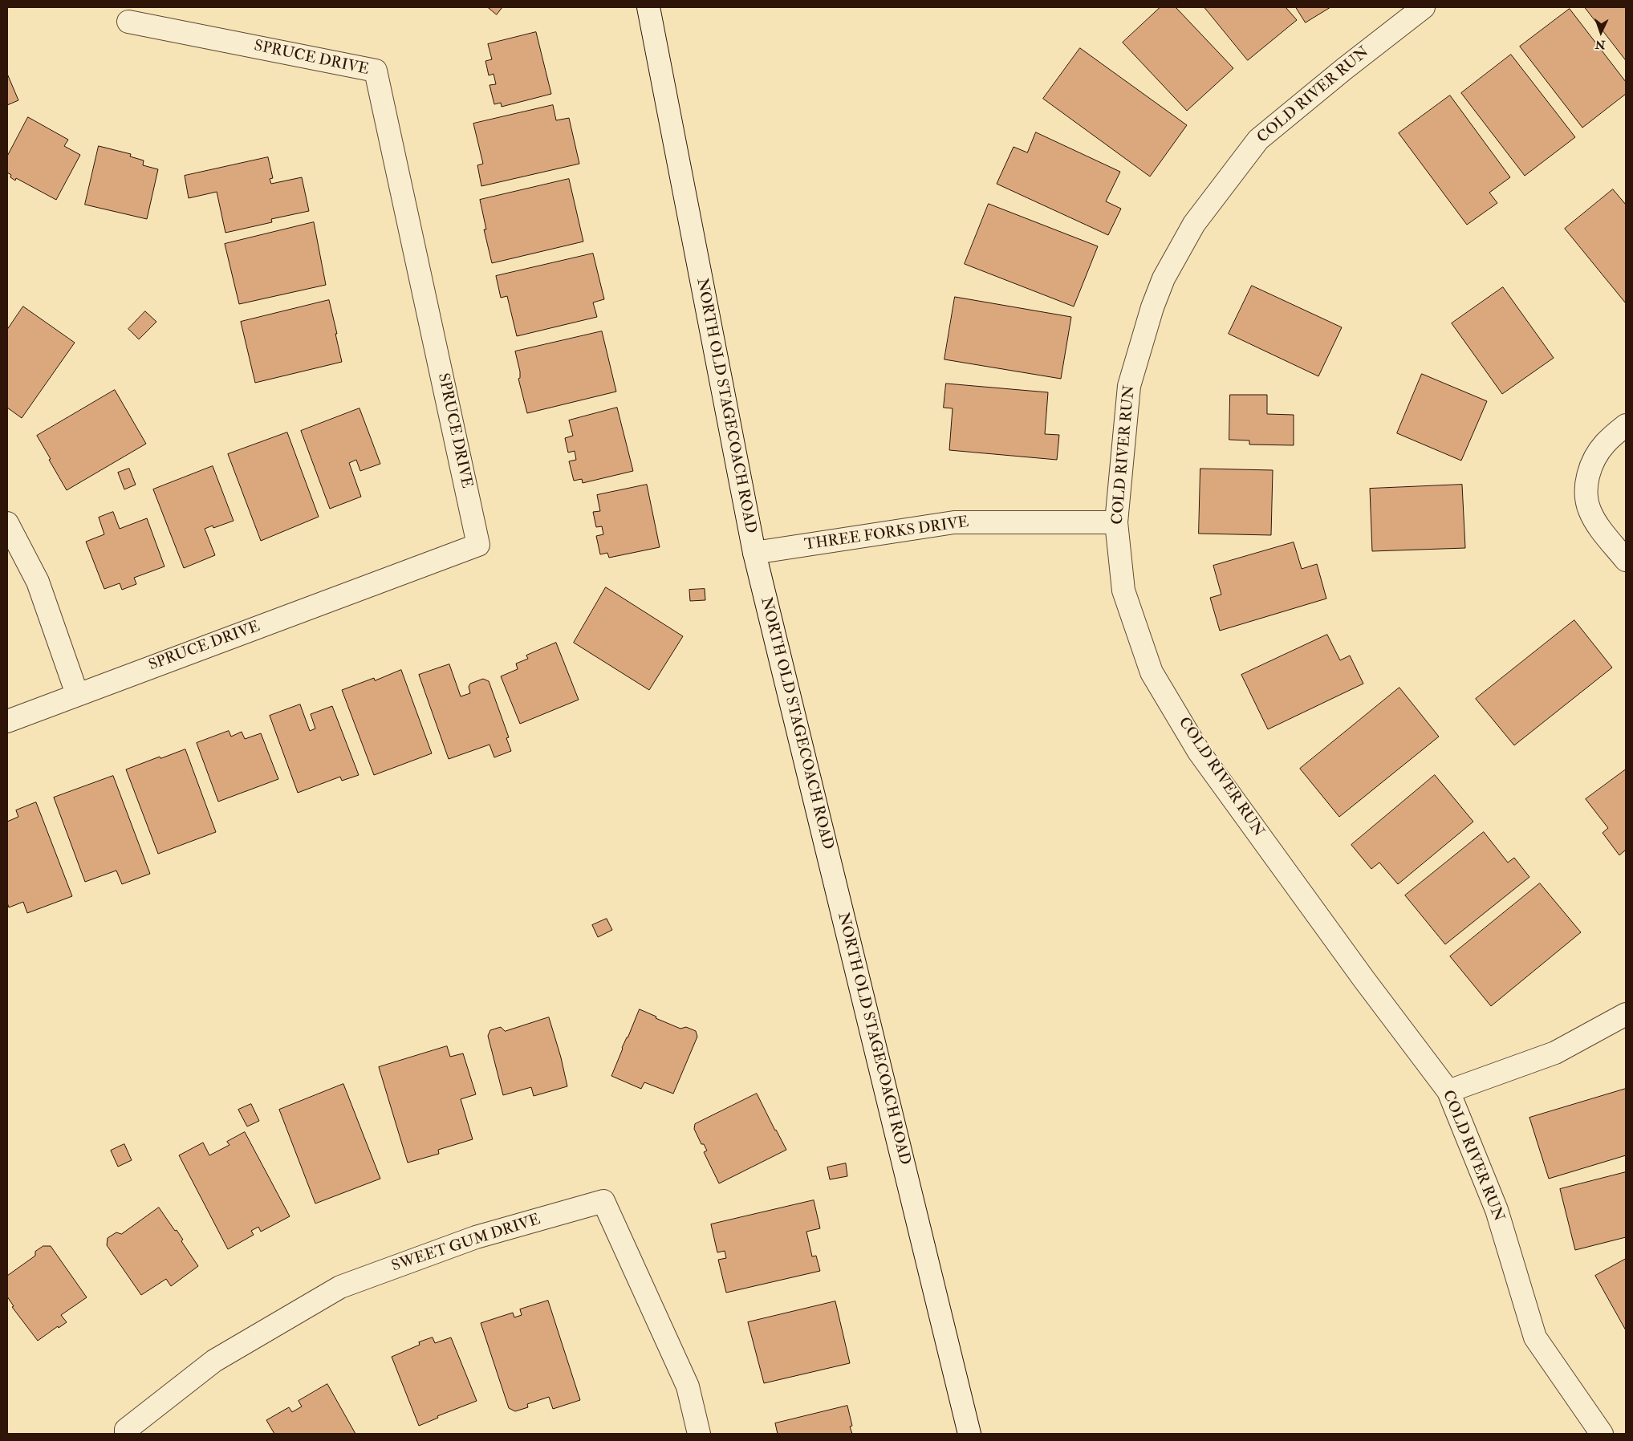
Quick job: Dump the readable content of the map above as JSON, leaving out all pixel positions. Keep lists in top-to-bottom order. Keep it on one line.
{"streets":{"street":["SPRUCE DRIVE","COLD RIVER RUN","NORTH OLD STAGECOACH ROAD","THREE FORKS DRIVE","SWEET GUM DRIVE"]},"crossings":[["COLD RIVER RUN","THREE FORKS DRIVE"],["NORTH OLD STAGECOACH ROAD","THREE FORKS DRIVE"]],"north":"bottom"}
